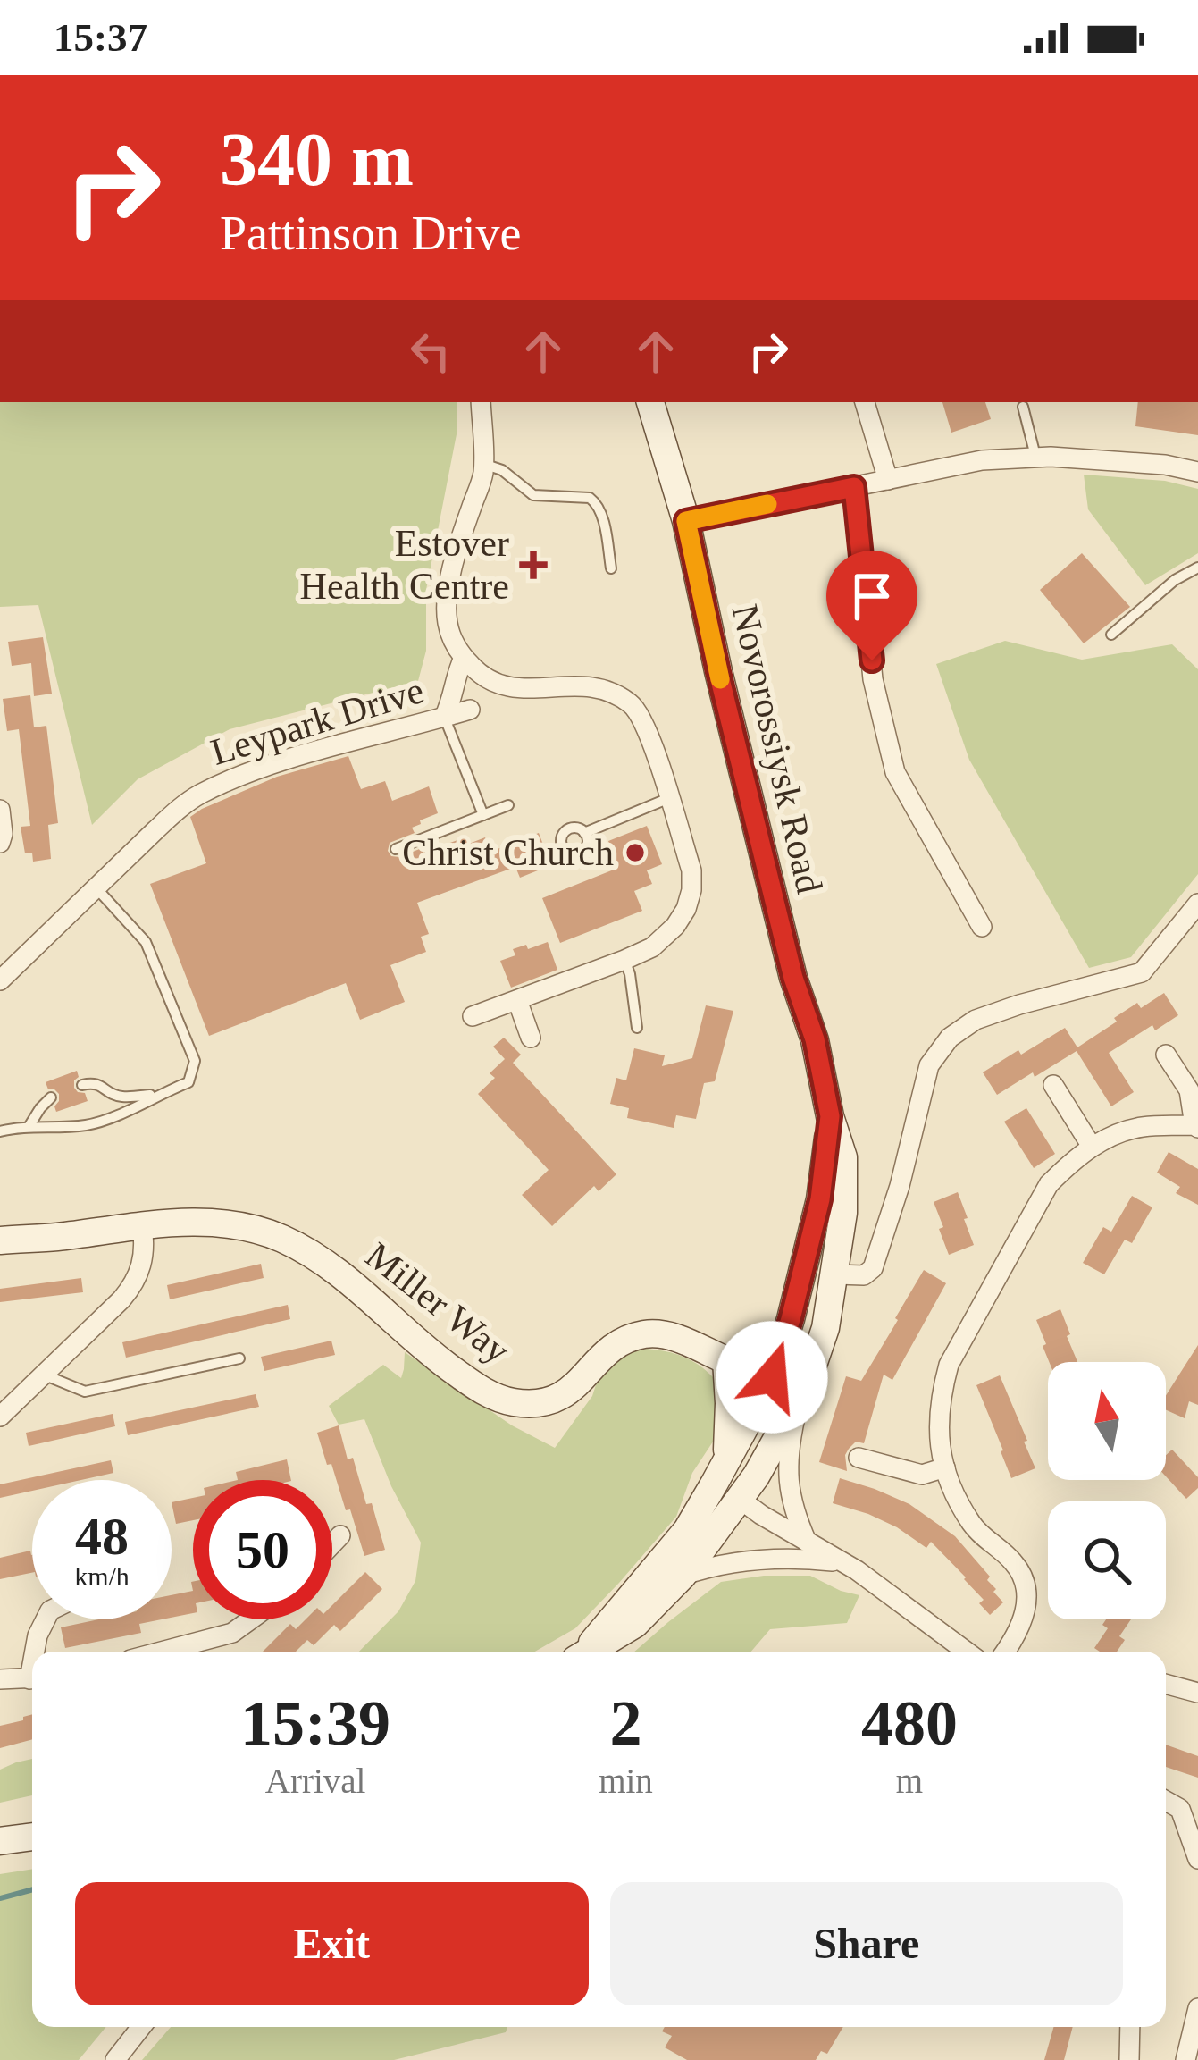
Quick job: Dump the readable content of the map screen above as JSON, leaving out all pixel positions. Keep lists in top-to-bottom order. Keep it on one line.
{"streets":{"main road":["Novorossiysk Road","Miller Way"],"street":["Leypark Drive"]},"crossings":[["Novorossiysk Road","Miller Way"]],"places":{"health":["Estover Health Centre"],"other":["Christ Church"]},"north":"top","page":{"status":"15:37","turn":["340 m","Pattinson Drive"],"speed":"48 km/h","limit":"50","eta":["15:39","Arrival","2","min","480","m"],"buttons":["Exit","Share"]}}
